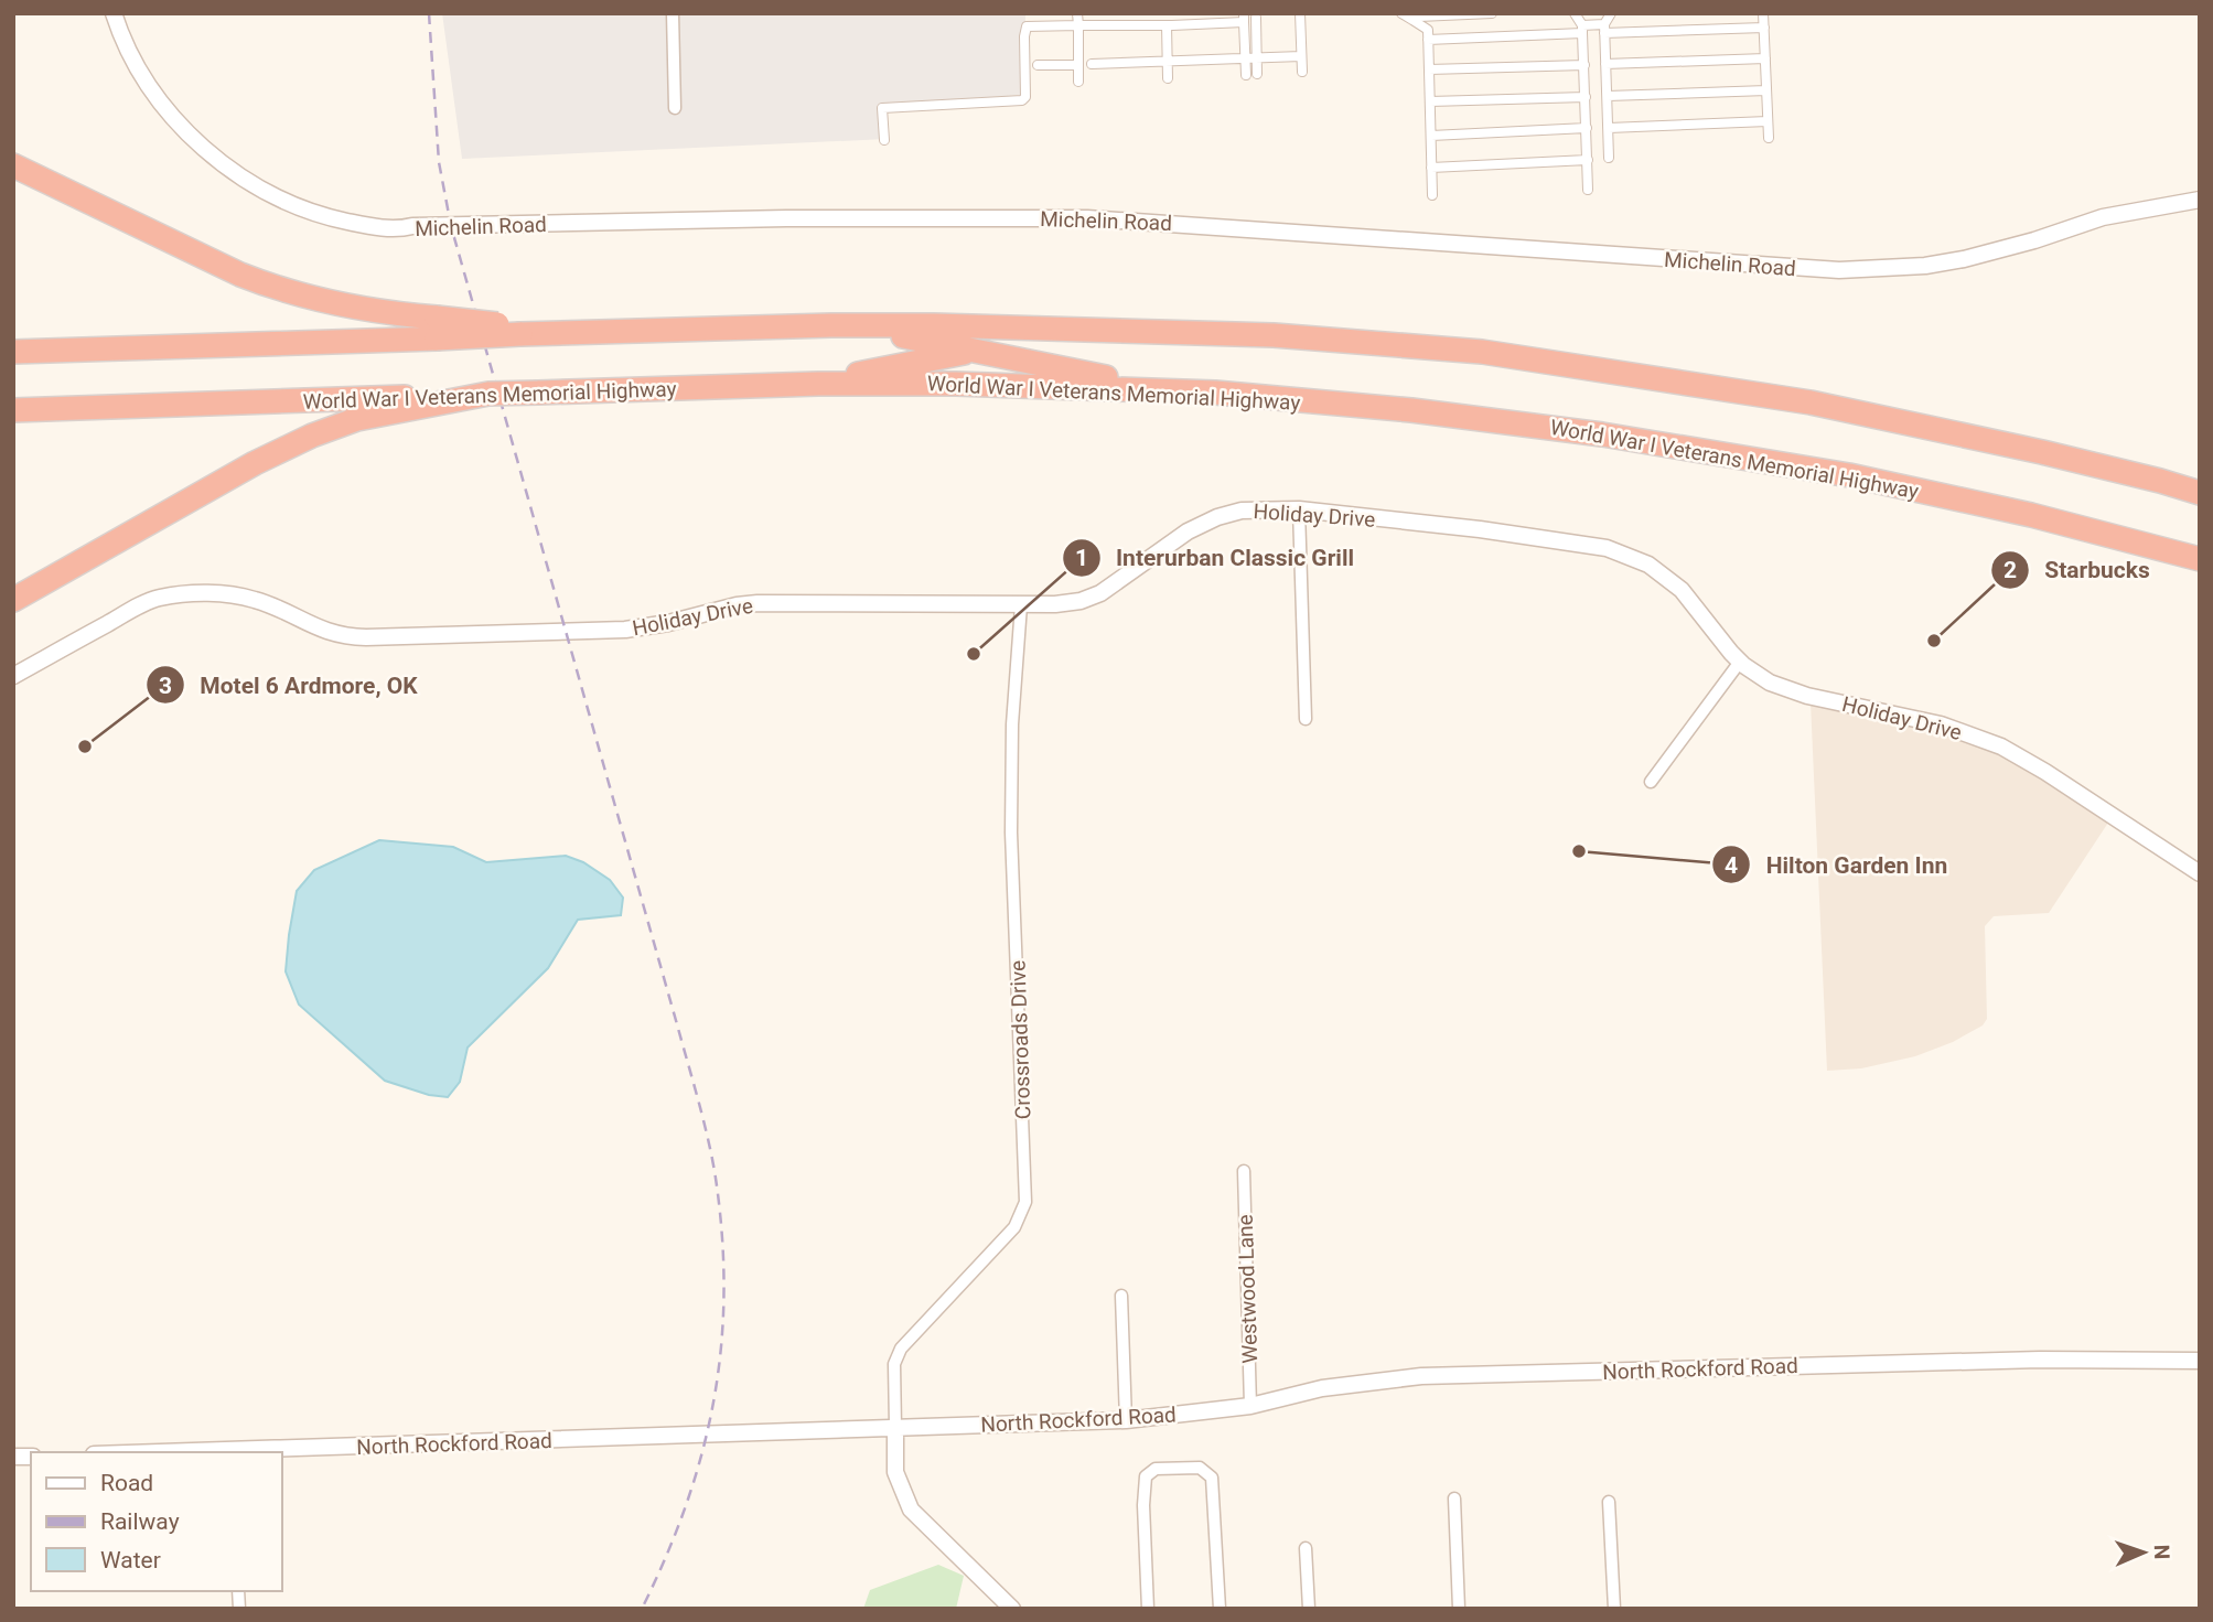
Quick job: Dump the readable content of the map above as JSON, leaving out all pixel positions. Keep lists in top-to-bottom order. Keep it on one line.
{"streets":{"highway":["World War I Veterans Memorial Highway"],"street":["Michelin Road","Holiday Drive","Crossroads Drive","Westwood Lane","North Rockford Road"]},"crossings":[["Holiday Drive","Crossroads Drive"],["Crossroads Drive","North Rockford Road"],["Westwood Lane","North Rockford Road"]],"places":["Starbucks","Interurban Classic Grill","Motel 6 Ardmore, OK","Hilton Garden Inn"],"legend":["Road","Railway","Water"],"north":"right"}
